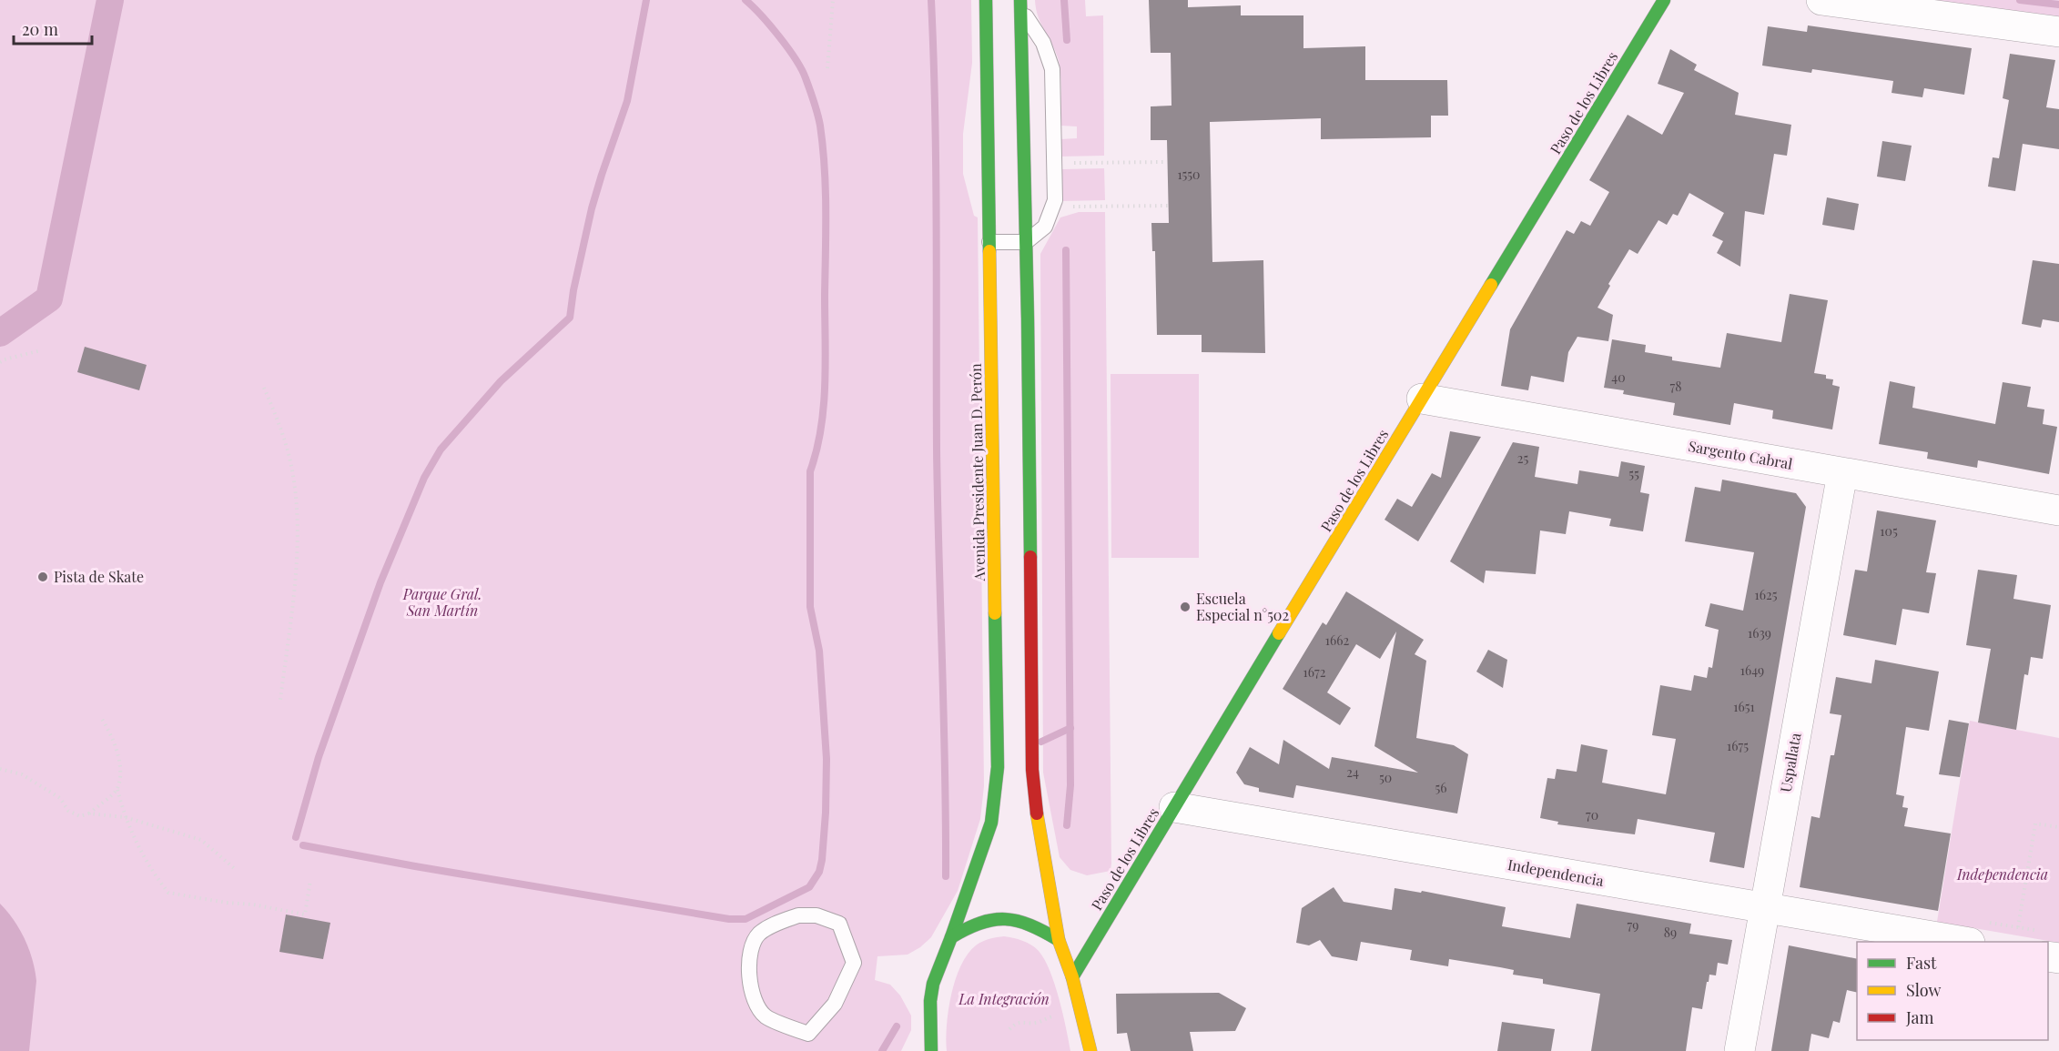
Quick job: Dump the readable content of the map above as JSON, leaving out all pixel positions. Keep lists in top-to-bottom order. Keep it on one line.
{"streets":{"main road":["Paso de los Libres","Avenida Presidente Juan D. Perón"],"street":["Sargento Cabral","Uspallata","Independencia"]},"crossings":[["Paso de los Libres","Sargento Cabral"],["Paso de los Libres","Independencia"],["Sargento Cabral","Uspallata"],["Uspallata","Independencia"]],"parks":["Parque Gral. San Martín","Independencia","La Integración"],"places":["Pista de Skate","Escuela Especial n°502"],"house_numbers":["1550","40","78","25","55","105","1625","1639","1662","1649","1672","1651","1675","24","50","56","70","79","89"],"legend":["Fast","Slow","Jam"],"scale_bar":"20 m"}
